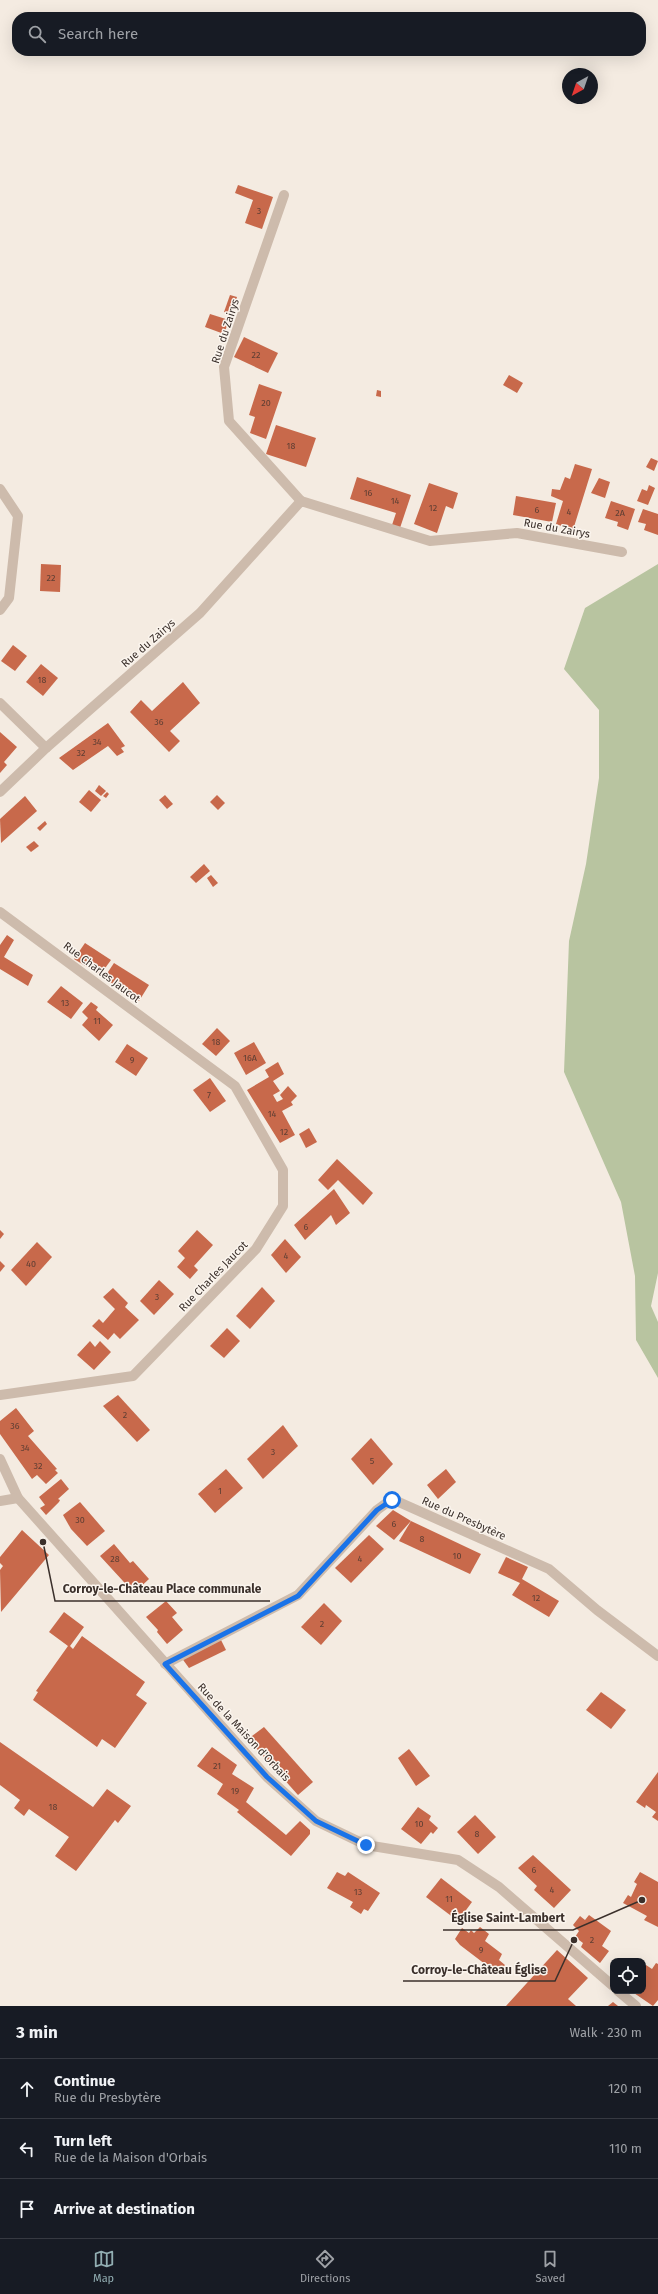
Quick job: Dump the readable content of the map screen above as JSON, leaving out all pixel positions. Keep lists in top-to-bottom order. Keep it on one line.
{"streets":{"street":["Rue du Zairys","Rue Charles Jaucot","Rue du Presbytère","Rue de la Maison d'Orbais"]},"crossings":[["Rue du Presbytère","Rue de la Maison d'Orbais"]],"places":["Corroy-le-Château Place communale","Église Saint-Lambert","Corroy-le-Château Église"],"house_numbers":["3","22","20","18","16","14","12","6","4","2A","22","18","36","34","32","13","11","18","16A","9","7","14","12","6","4","40","3","2","36","34","3","5","32","1","30","6","8","10","28","4","12","2","21","19","18","10","8","6","4","13","11","2","9"],"north":"bottom left","page":{"search":"Search here","heading":["3 min","Walk · 230 m"],"list":[["Continue","Rue du Presbytère","120 m"],["Turn left","Rue de la Maison d'Orbais","110 m"],"Arrive at destination"],"nav":["Map","Directions","Saved"]}}
